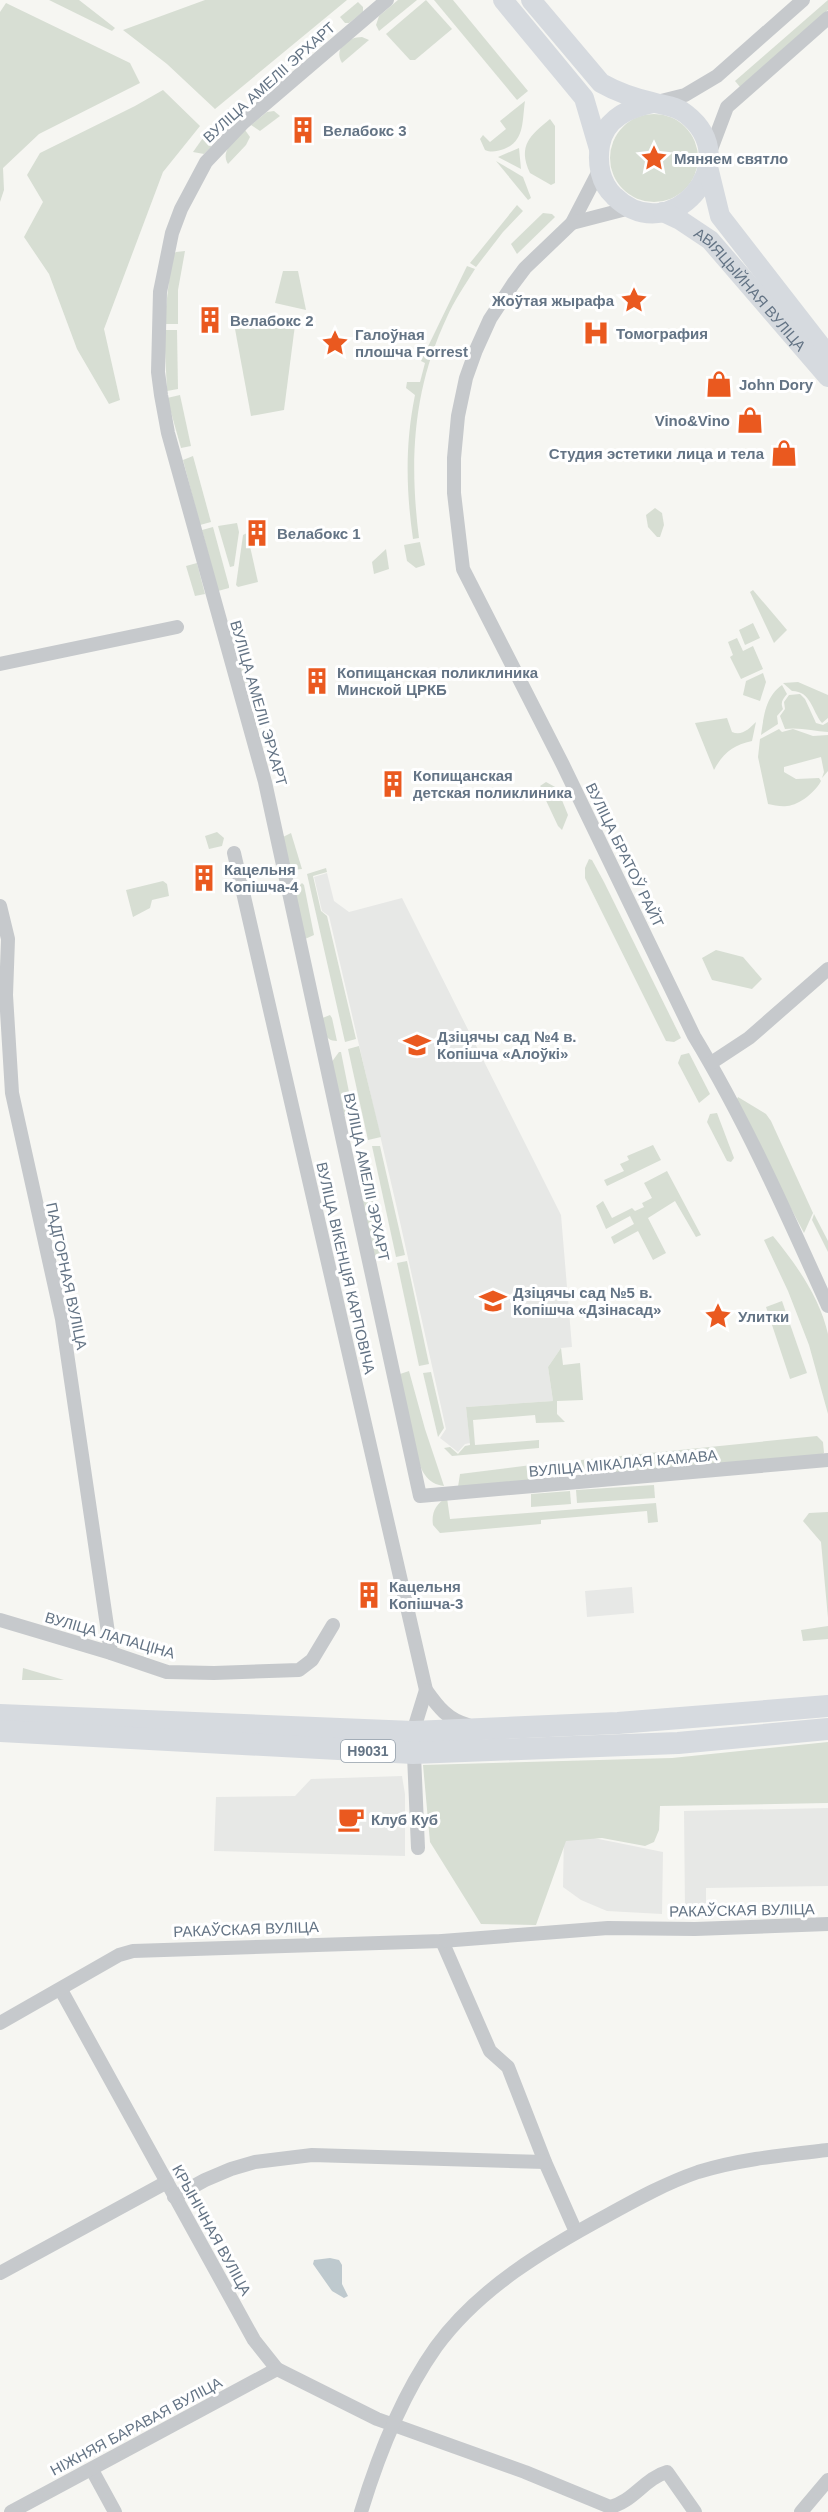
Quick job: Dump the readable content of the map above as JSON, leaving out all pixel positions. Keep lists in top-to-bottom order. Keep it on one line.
{"streets":{"main road":["АВІЯЦЫЙНАЯ ВУЛІЦА","Н9031"],"street":["ВУЛІЦА АМЕЛІІ ЭРХАРТ","ВУЛІЦА БРАТОЎ РАЙТ","ВУЛІЦА ВІКЕНЦІЯ КАРПОВІЧА","ПАДГОРНАЯ ВУЛІЦА","ВУЛІЦА МІКАЛАЯ КАМАВА","ВУЛІЦА ЛАПАЦІНА","РАКАЎСКАЯ ВУЛІЦА","КРЫНІЧНАЯ ВУЛІЦА","НІЖНЯЯ БАРАВАЯ ВУЛІЦА"]},"crossings":[["ВУЛІЦА АМЕЛІІ ЭРХАРТ","ВУЛІЦА МІКАЛАЯ КАМАВА"],["ПАДГОРНАЯ ВУЛІЦА","ВУЛІЦА ЛАПАЦІНА"],["РАКАЎСКАЯ ВУЛІЦА","КРЫНІЧНАЯ ВУЛІЦА"],["КРЫНІЧНАЯ ВУЛІЦА","НІЖНЯЯ БАРАВАЯ ВУЛІЦА"]],"places":{"building":["Велабокс 3","Велабокс 2","Велабокс 1","Копищанская поликлиника Минской ЦРКБ","Копищанская детская поликлиника","Кацельня Копішча-4","Кацельня Копішча-3"],"place":["Мяняем святло","Жоўтая жырафа","Галоўная плошча Forrest","Улитки"],"hospital":["Томография"],"shop":["John Dory","Vino&Vino","Студия эстетики лица и тела"],"school or university":["Дзіцячы сад №4 в. Копішча «Алоўкі»","Дзіцячы сад №5 в. Копішча «Дзінасад»"],"cafe":["Клуб Куб"]}}
